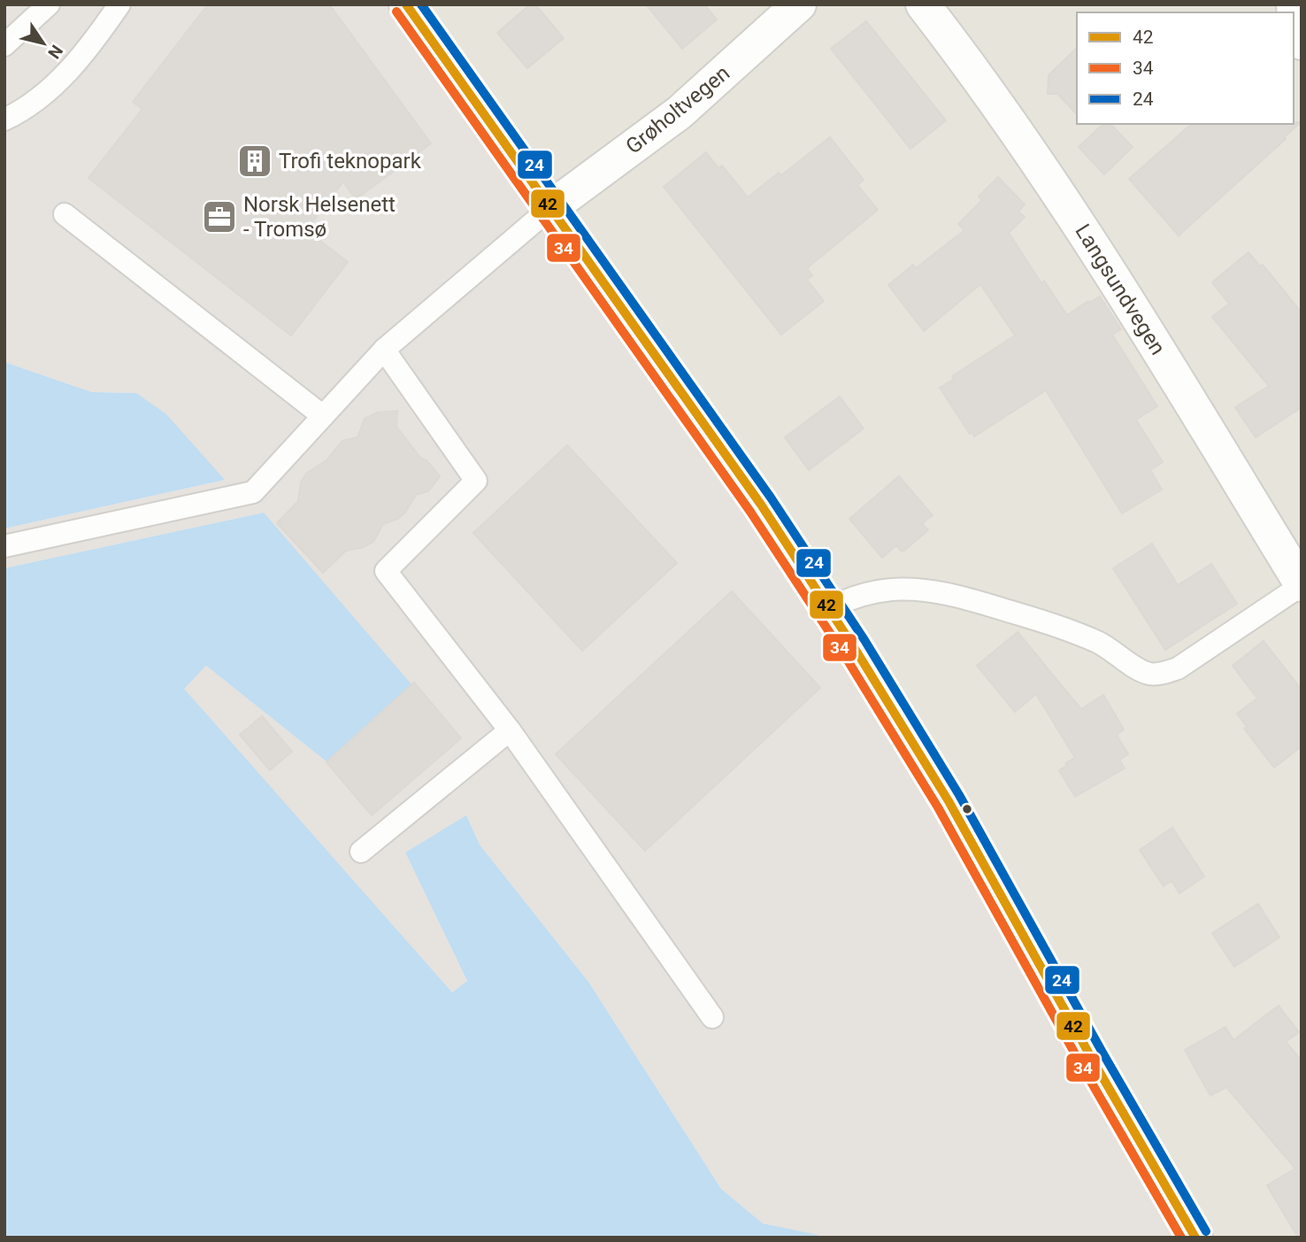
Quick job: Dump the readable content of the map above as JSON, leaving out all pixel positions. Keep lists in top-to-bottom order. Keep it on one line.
{"streets":{"street":["Grøholtvegen","Langsundvegen"]},"places":{"building":["Trofi teknopark"],"office":["Norsk Helsenett - Tromsø"]},"lines":["transit line 42","transit line 24","transit line 34"],"legend":["42","34","24"],"north":"bottom right"}
